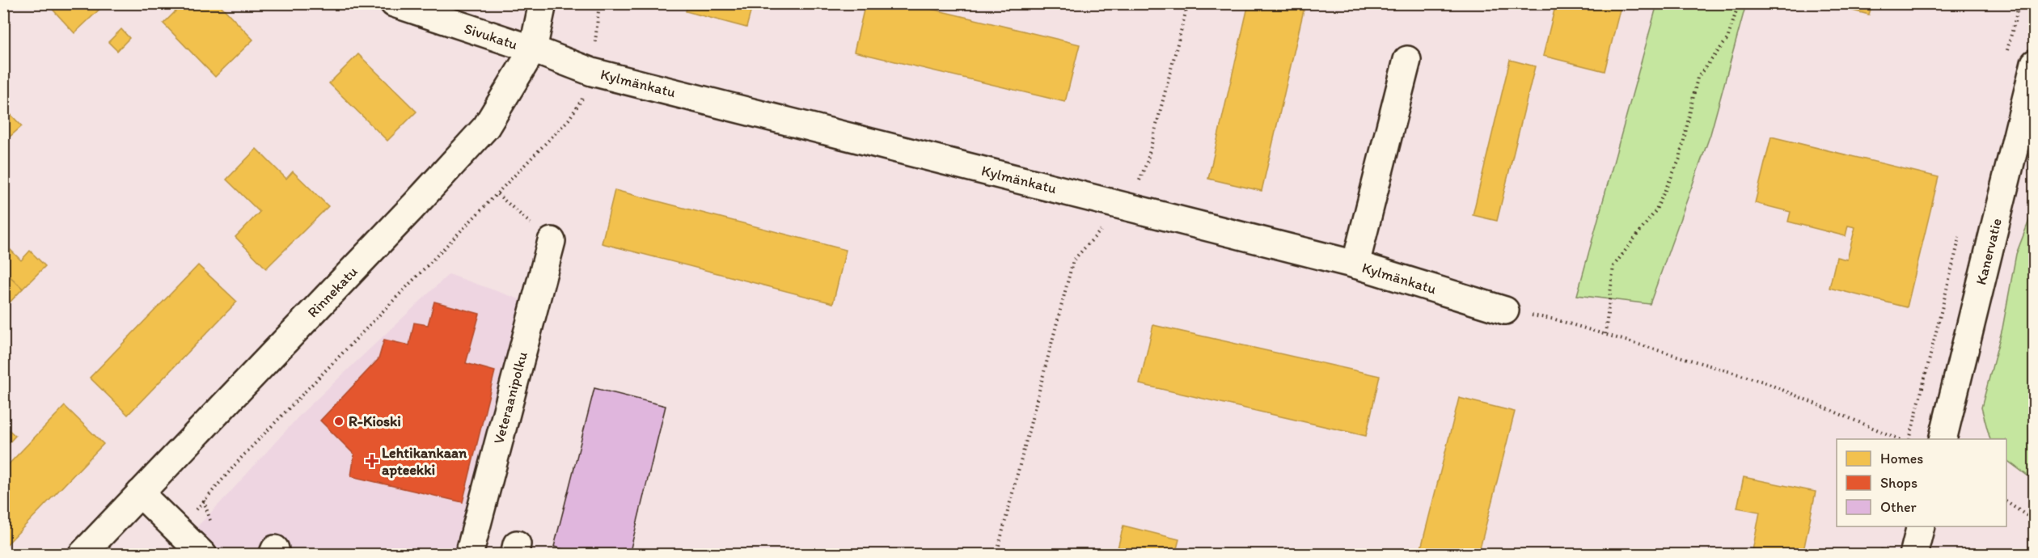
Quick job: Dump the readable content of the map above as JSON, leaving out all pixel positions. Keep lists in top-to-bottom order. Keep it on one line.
{"streets":{"street":["Sivukatu","Kylmänkatu","Kanervatie","Rinnekatu","Veteraanipolku"]},"crossings":[["Sivukatu","Kylmänkatu"],["Sivukatu","Rinnekatu"],["Kylmänkatu","Rinnekatu"]],"places":{"other":["R-Kioski"],"health":["Lehtikankaan apteekki"]},"legend":["Homes","Shops","Other"]}
